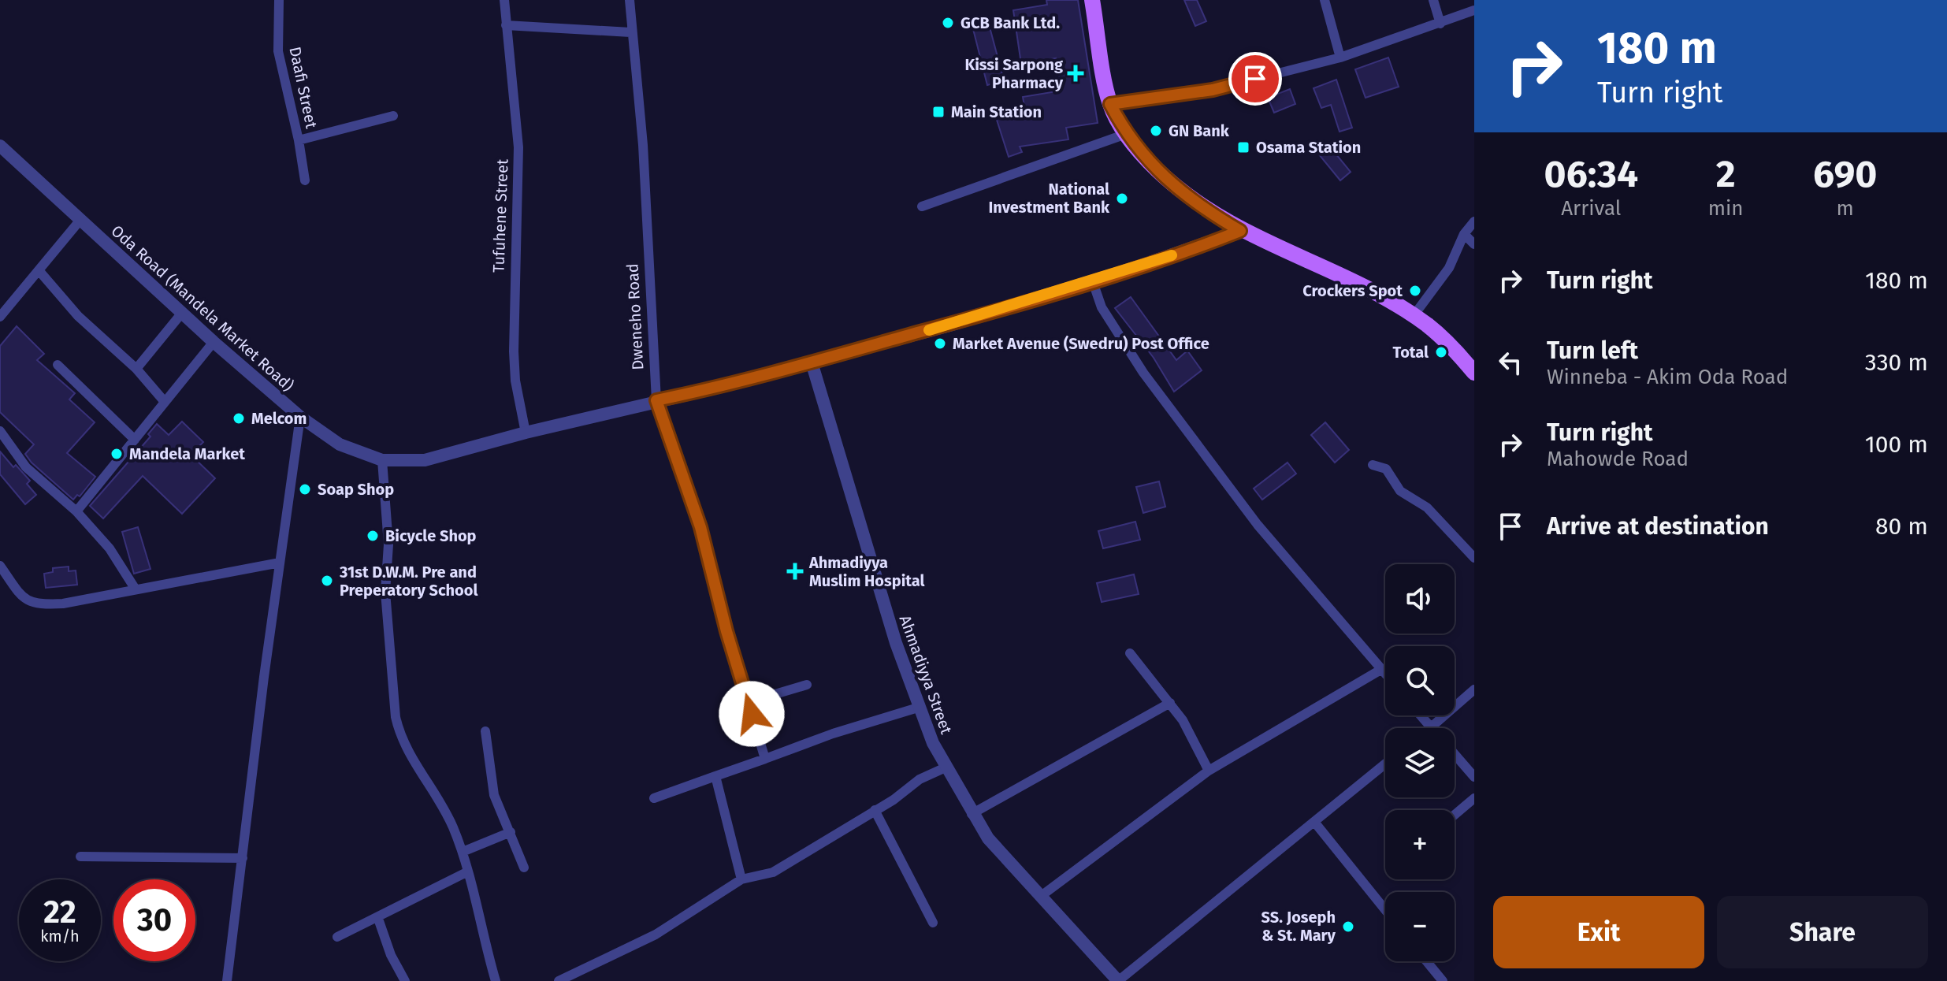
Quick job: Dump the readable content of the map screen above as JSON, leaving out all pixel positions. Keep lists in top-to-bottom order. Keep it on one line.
{"streets":{"street":["Daafi Street","Tufuhene Street","Oda Road (Mandela Market Road)","Dweneho Road","Ahmadiyya Street"]},"crossings":[["Tufuhene Street","Oda Road (Mandela Market Road)"],["Oda Road (Mandela Market Road)","Dweneho Road"],["Oda Road (Mandela Market Road)","Ahmadiyya Street"]],"places":{"other":["GCB Bank Ltd.","GN Bank","National Investment Bank","Crockers Spot","Market Avenue (Swedru) Post Office","Total","Melcom","Mandela Market","Soap Shop","Bicycle Shop","31st D.W.M. Pre and Preperatory School","SS. Joseph & St. Mary"],"health":["Kissi Sarpong Pharmacy","Ahmadiyya Muslim Hospital"],"transit":["Main Station","Osama Station"]},"page":{"turn":["180 m","Turn right"],"eta":["06:34","Arrival","2","min","690","m"],"list":[{"name":"Turn right","value":"180 m"},{"name":"Turn left","note":"Winneba - Akim Oda Road","value":"330 m"},{"name":"Turn right","note":"Mahowde Road","value":"100 m"},{"name":"Arrive at destination","value":"80 m"}],"map_buttons":["+","−"],"speed":"22 km/h","limit":"30","buttons":["Exit","Share"]}}
